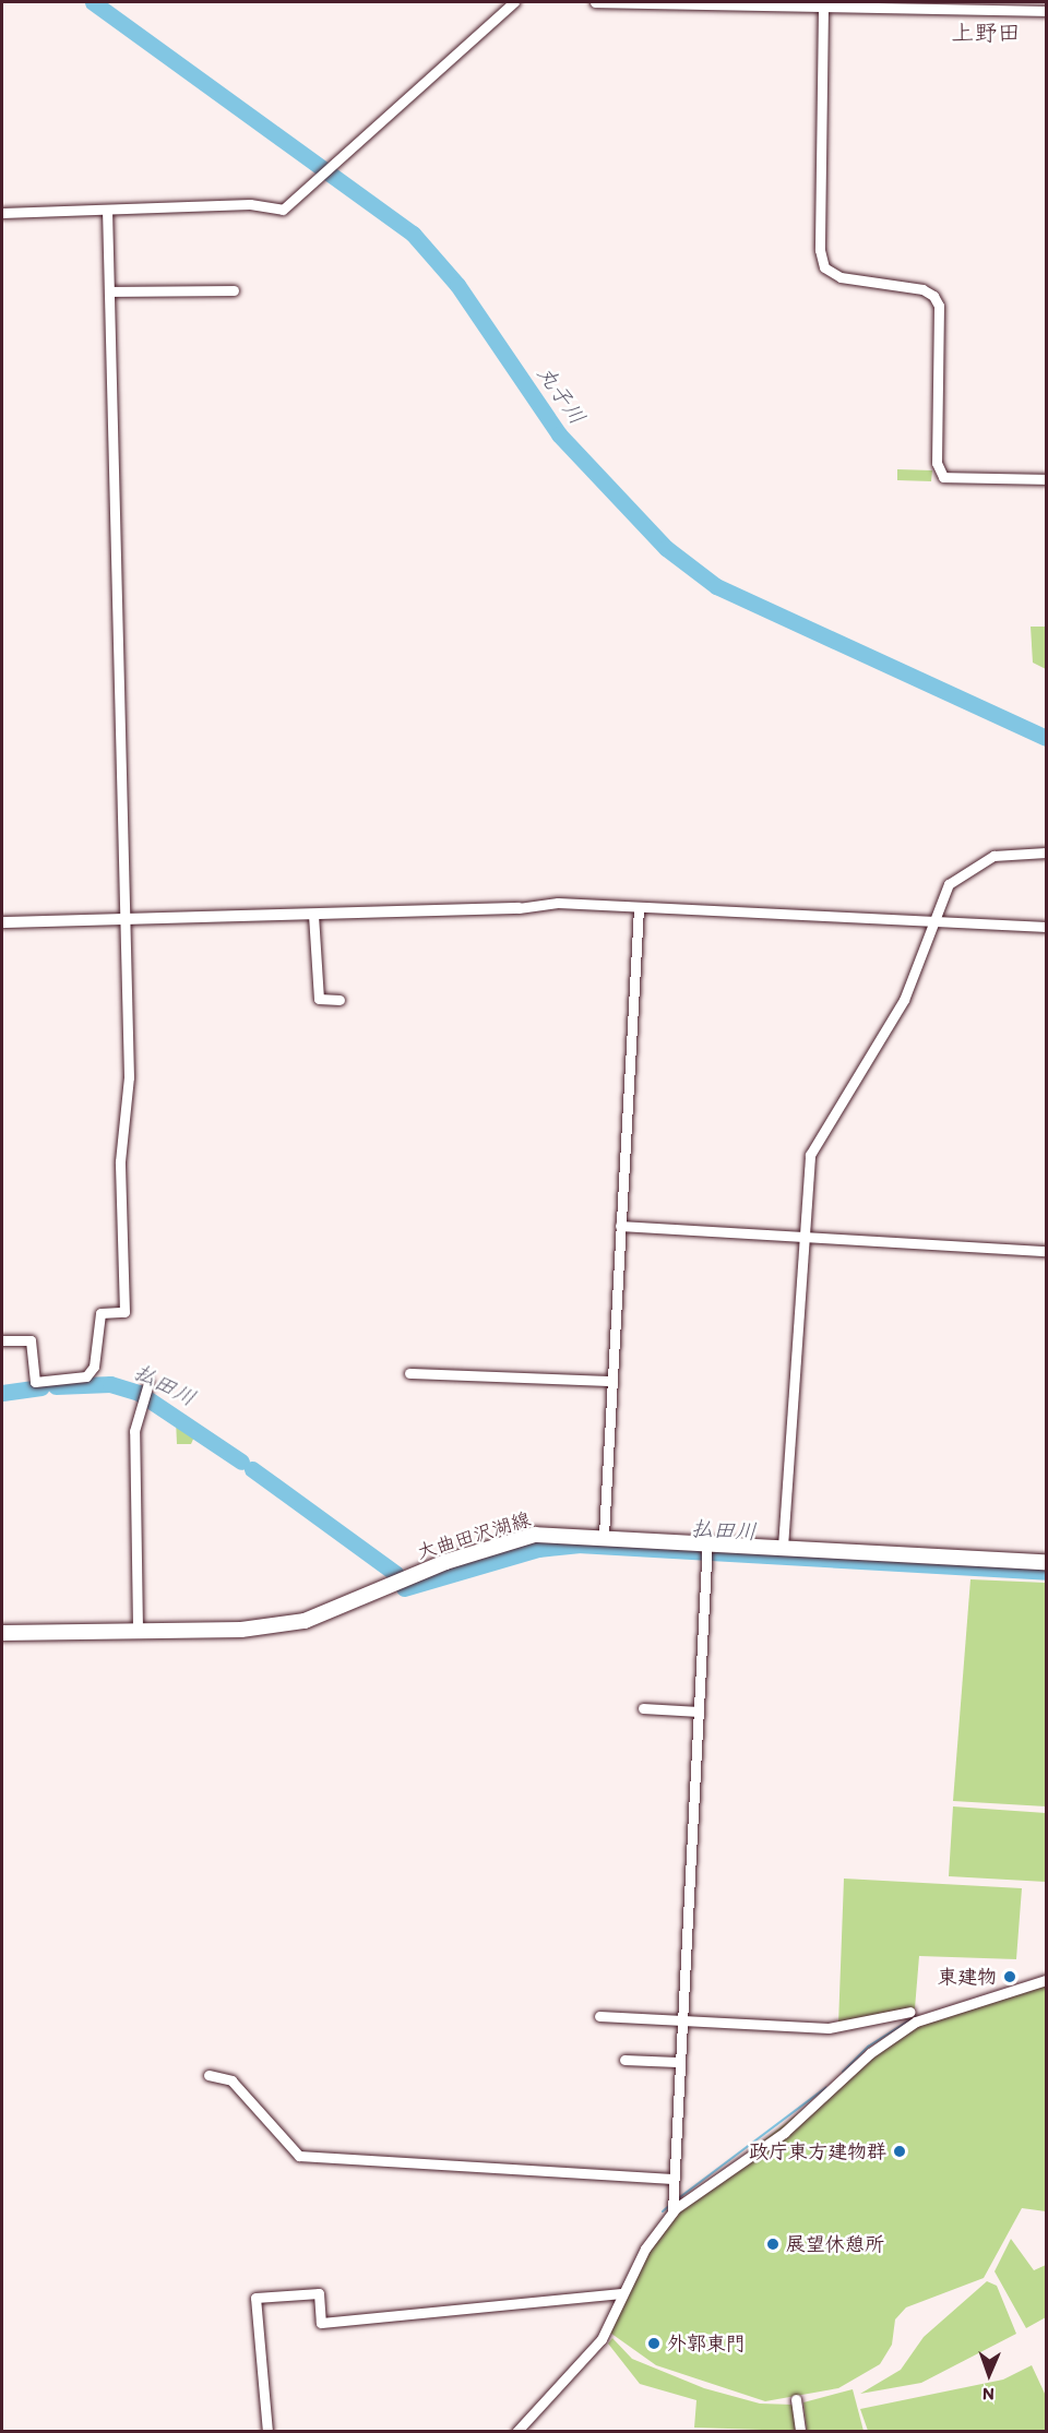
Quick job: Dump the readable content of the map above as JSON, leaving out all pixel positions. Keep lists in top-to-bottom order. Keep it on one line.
{"streets":{"main road":["大曲田沢湖線"]},"districts":["上野田"],"water":["丸子川","払田川"],"places":["東建物","政庁東方建物群","展望休憩所","外郭東門"],"north":"bottom"}
